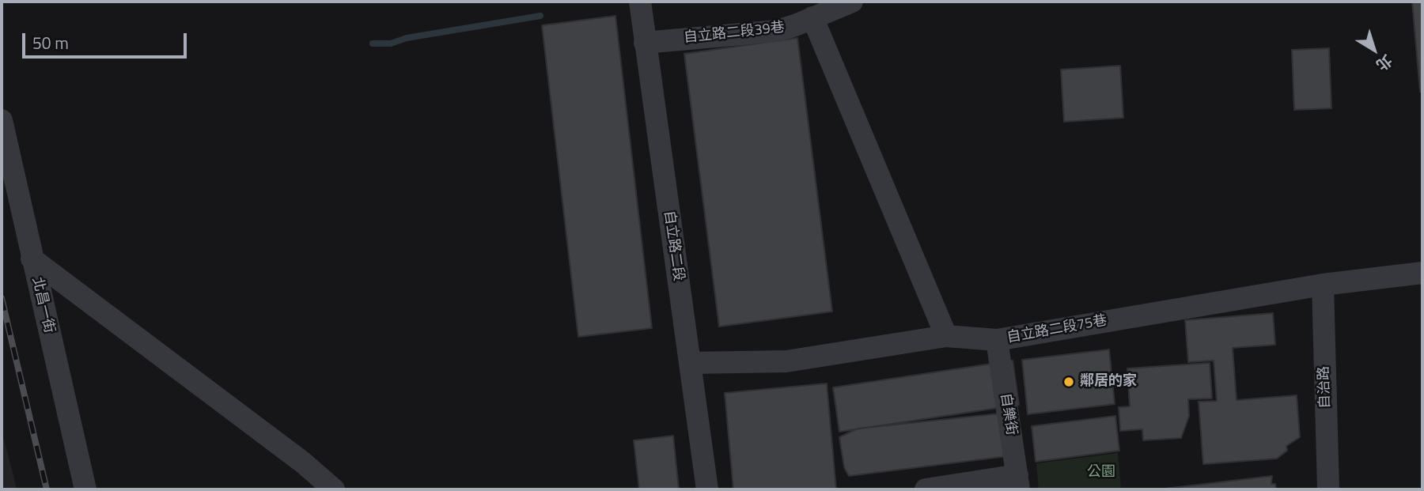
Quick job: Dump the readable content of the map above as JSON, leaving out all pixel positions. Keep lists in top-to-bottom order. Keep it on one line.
{"streets":{"street":["自立路二段39巷","自立路二段","北昌一街","自立路二段75巷","自治路","自樂街"]},"crossings":[["自立路二段39巷","自立路二段"],["自立路二段","自立路二段75巷"],["自立路二段75巷","自治路"],["自立路二段75巷","自樂街"]],"parks":["公園"],"places":["鄰居的家"],"scale_bar":"50 m","north":"bottom right"}
